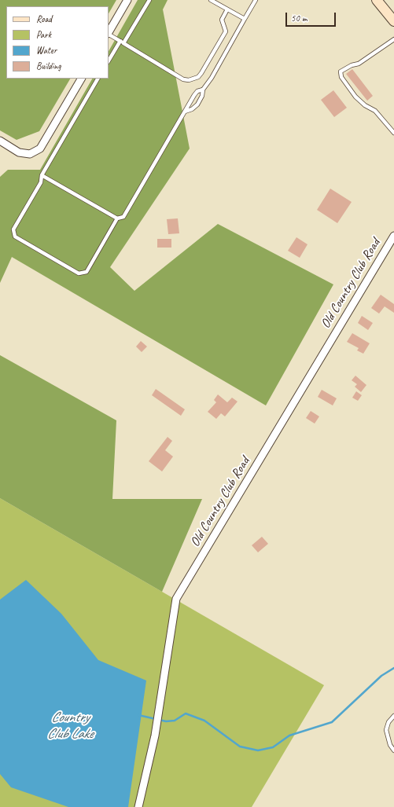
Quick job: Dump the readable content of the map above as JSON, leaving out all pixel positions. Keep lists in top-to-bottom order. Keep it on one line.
{"streets":{"street":["Old Country Club Road"]},"water":["Country Club Lake"],"legend":["Road","Park","Water","Building"],"scale_bar":"50 m"}
